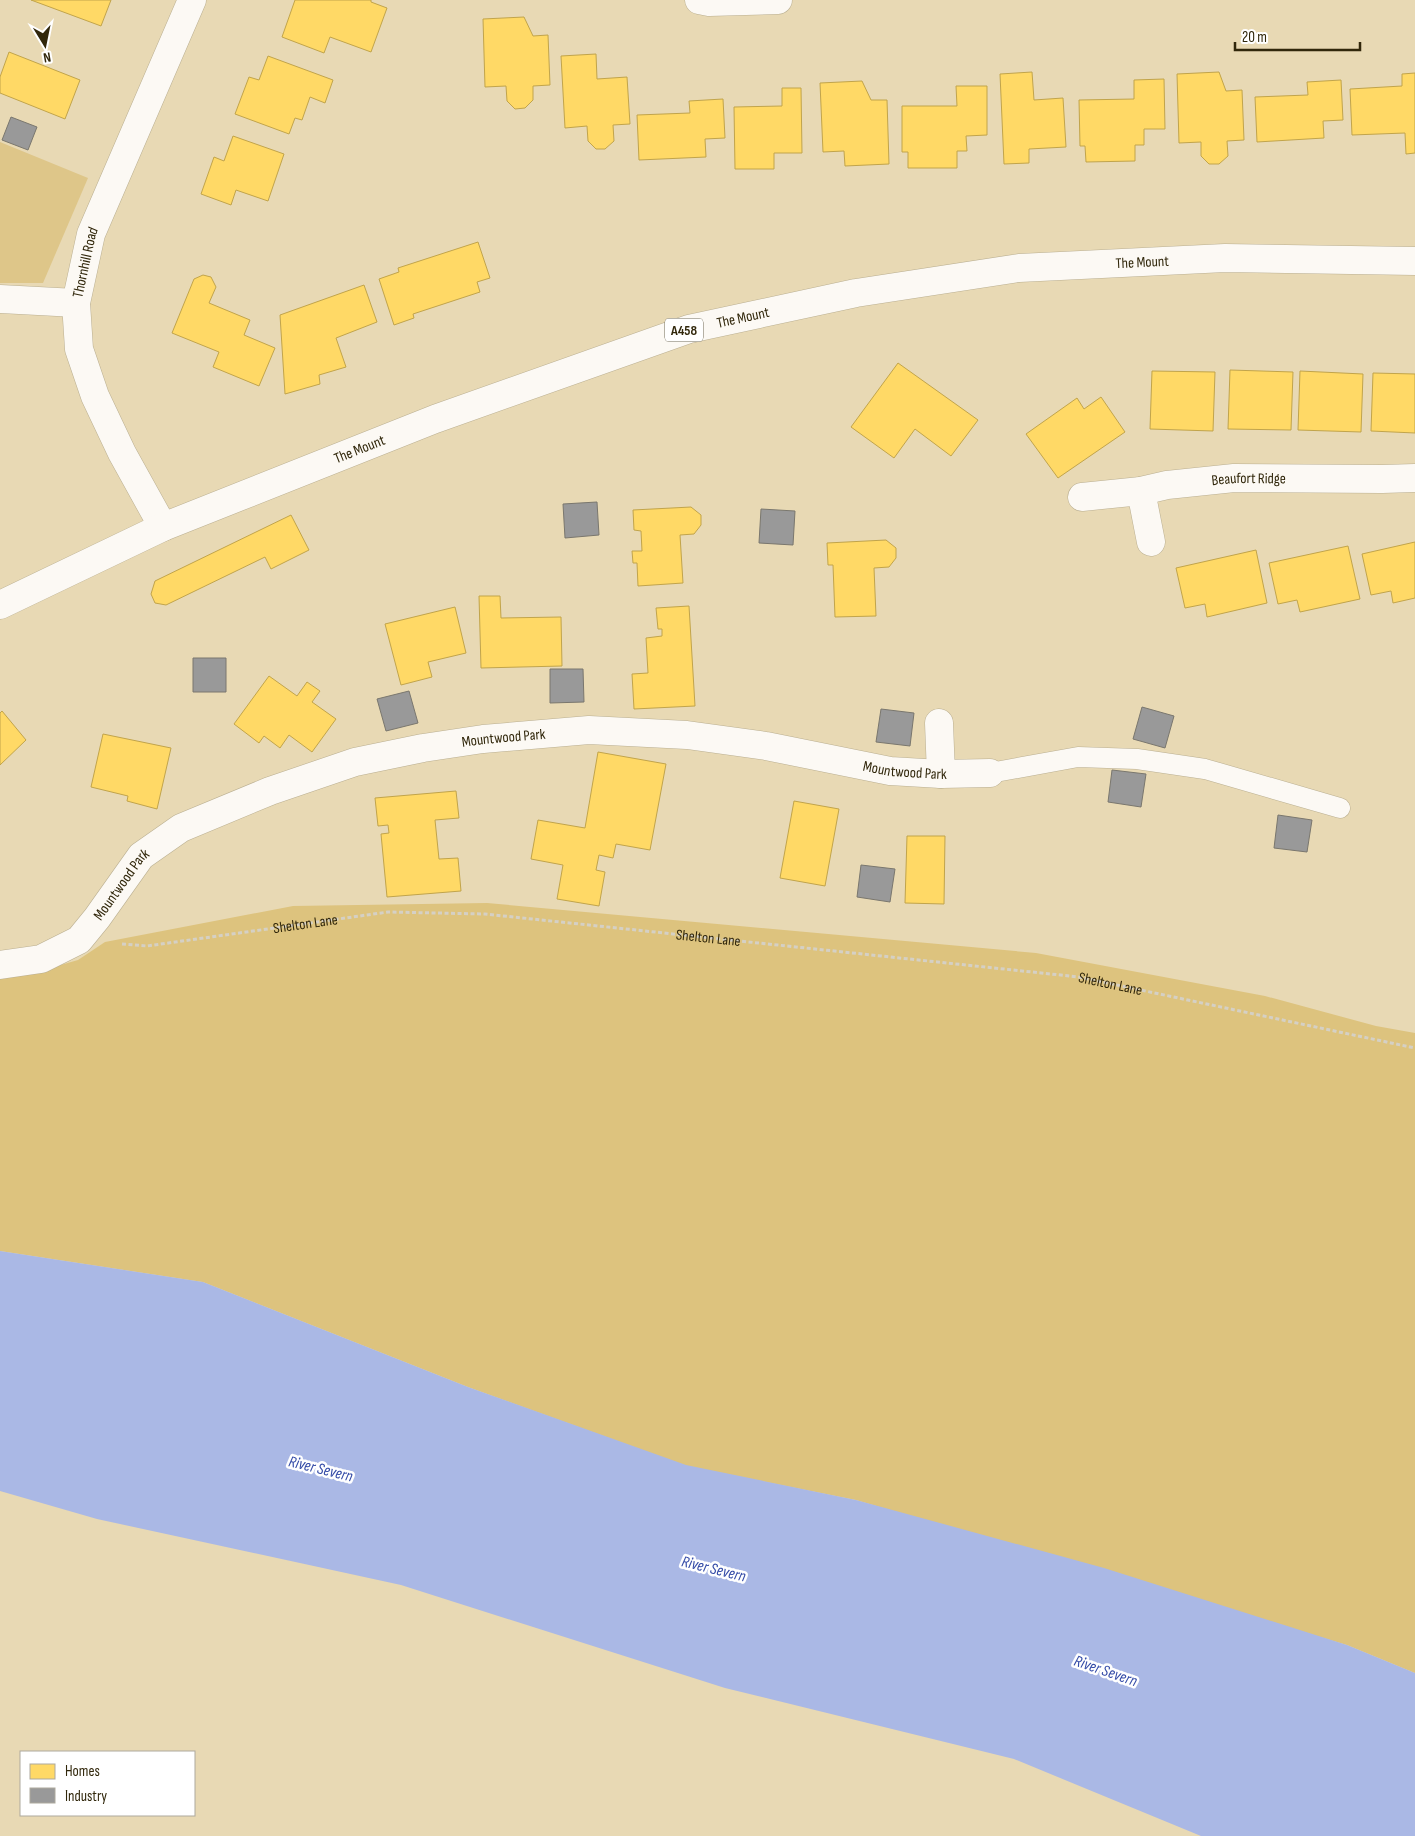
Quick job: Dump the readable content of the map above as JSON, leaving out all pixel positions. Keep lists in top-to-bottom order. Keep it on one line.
{"streets":{"street":["The Mount","Thornhill Road","A458","Beaufort Ridge","Mountwood Park"],"path":["Shelton Lane"]},"crossings":[["The Mount","Thornhill Road"],["Mountwood Park","Shelton Lane"]],"water":["River Severn"],"legend":["Homes","Industry"],"scale_bar":"20 m","north":"bottom"}
